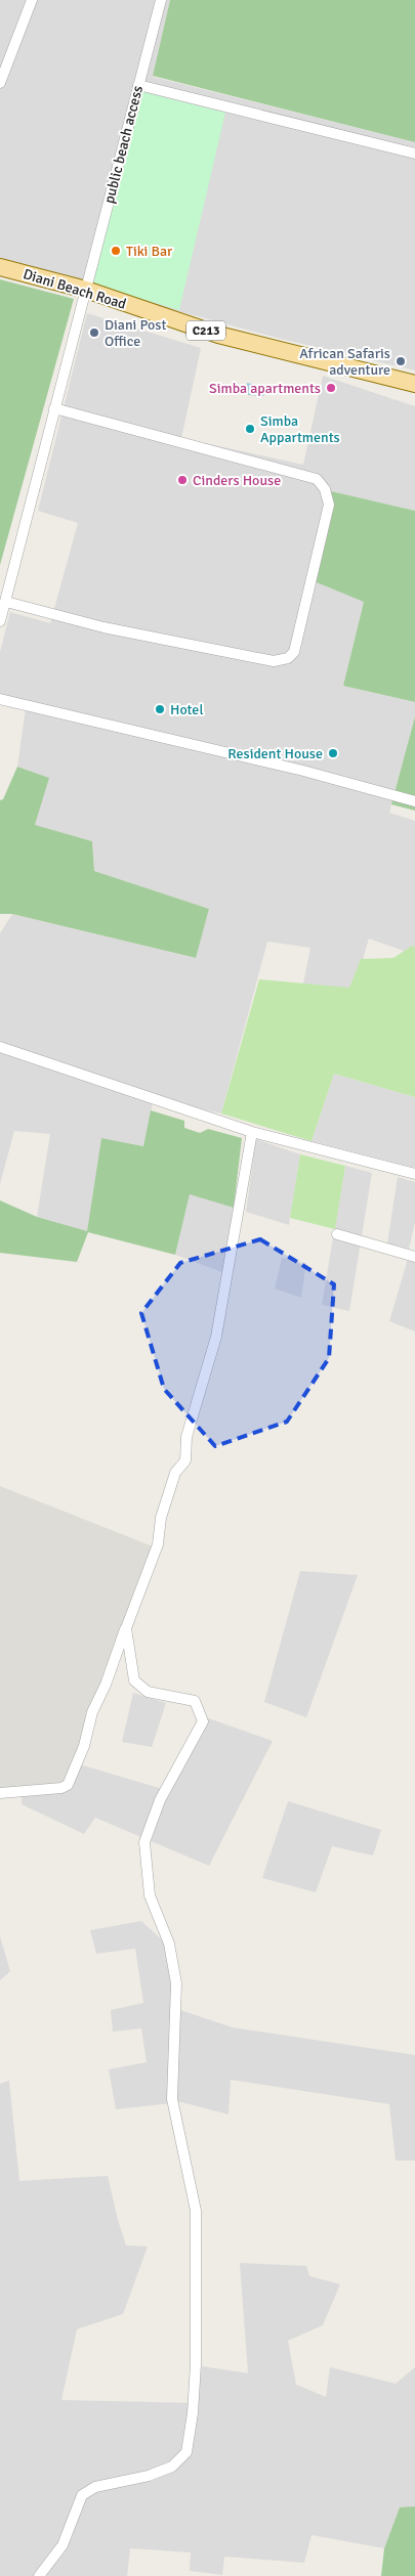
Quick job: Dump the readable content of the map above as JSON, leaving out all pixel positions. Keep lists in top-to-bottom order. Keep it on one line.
{"streets":{"main road":["Diani Beach Road","C213"],"street":["public beach access"]},"crossings":[["public beach access","Diani Beach Road"]],"places":["Tiki Bar","Diani Post Office","African Safaris adventure","Simba apartments","Simba Appartments","Cinders House","Hotel","Resident House"]}
